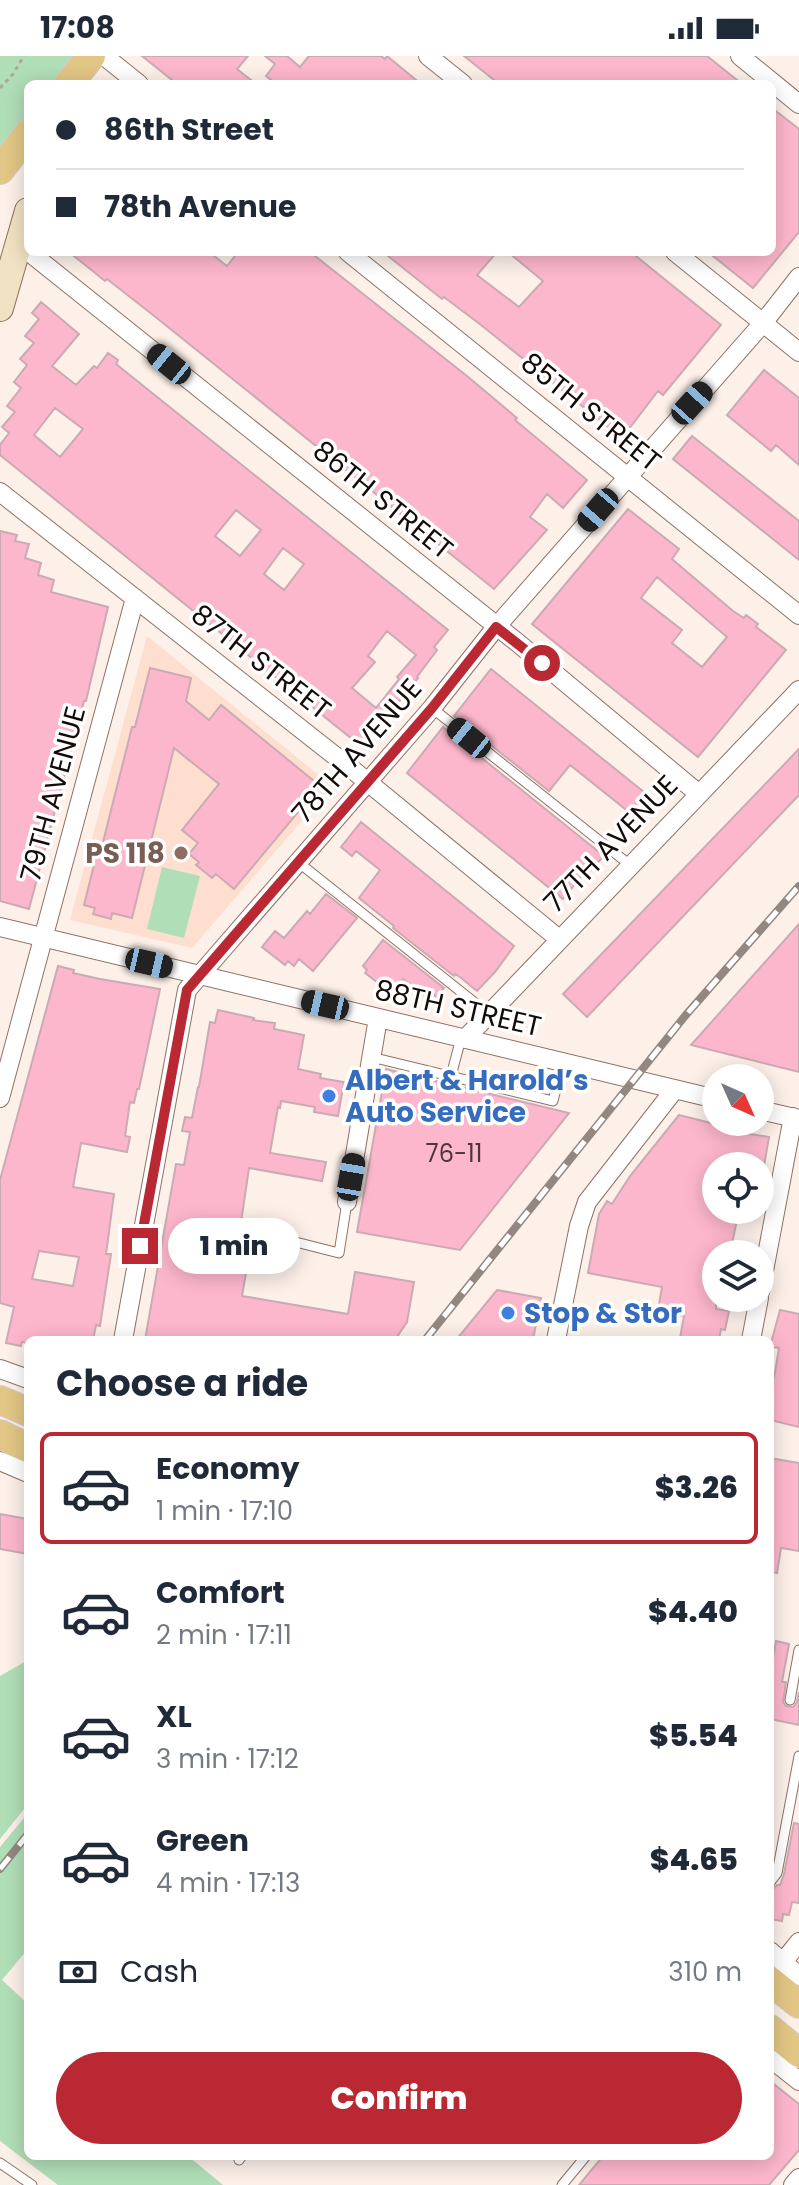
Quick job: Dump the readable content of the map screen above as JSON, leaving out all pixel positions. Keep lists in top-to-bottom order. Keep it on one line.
{"streets":{"street":["85TH STREET","86TH STREET","87TH STREET","78TH AVENUE","79TH AVENUE","77TH AVENUE","88TH STREET"]},"crossings":[["85TH STREET","78TH AVENUE"],["86TH STREET","78TH AVENUE"],["86TH STREET","77TH AVENUE"],["87TH STREET","78TH AVENUE"],["87TH STREET","79TH AVENUE"],["87TH STREET","77TH AVENUE"],["78TH AVENUE","88TH STREET"],["79TH AVENUE","88TH STREET"],["77TH AVENUE","88TH STREET"]],"places":["PS 118","Albert & Harold’s Auto Service","Stop & Stor"],"house_numbers":["76-11"],"north":"bottom right","page":{"status":"17:08","banner":["86th Street","78th Avenue"],"bubble":"1 min","heading":"Choose a ride","list":[{"name":"Economy","note":"1 min · 17:10","value":"$3.26"},{"name":"Comfort","note":"2 min · 17:11","value":"$4.40"},{"name":"XL","note":"3 min · 17:12","value":"$5.54"},{"name":"Green","note":"4 min · 17:13","value":"$4.65"}],"pay":["Cash","310 m"],"buttons":"Confirm"}}
